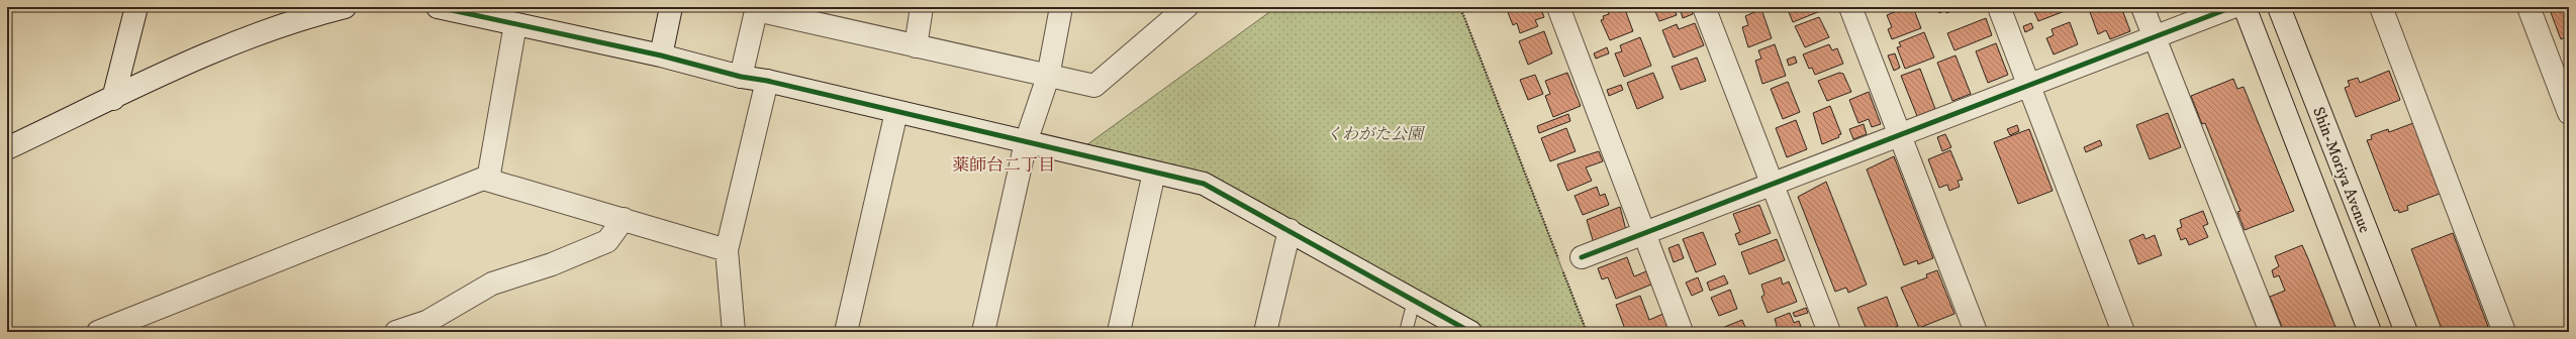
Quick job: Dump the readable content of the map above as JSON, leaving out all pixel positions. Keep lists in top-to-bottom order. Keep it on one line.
{"streets":{"street":["Shin-Moriya Avenue"]},"districts":["薬師台二丁目"],"parks":["くわがた公園"]}
